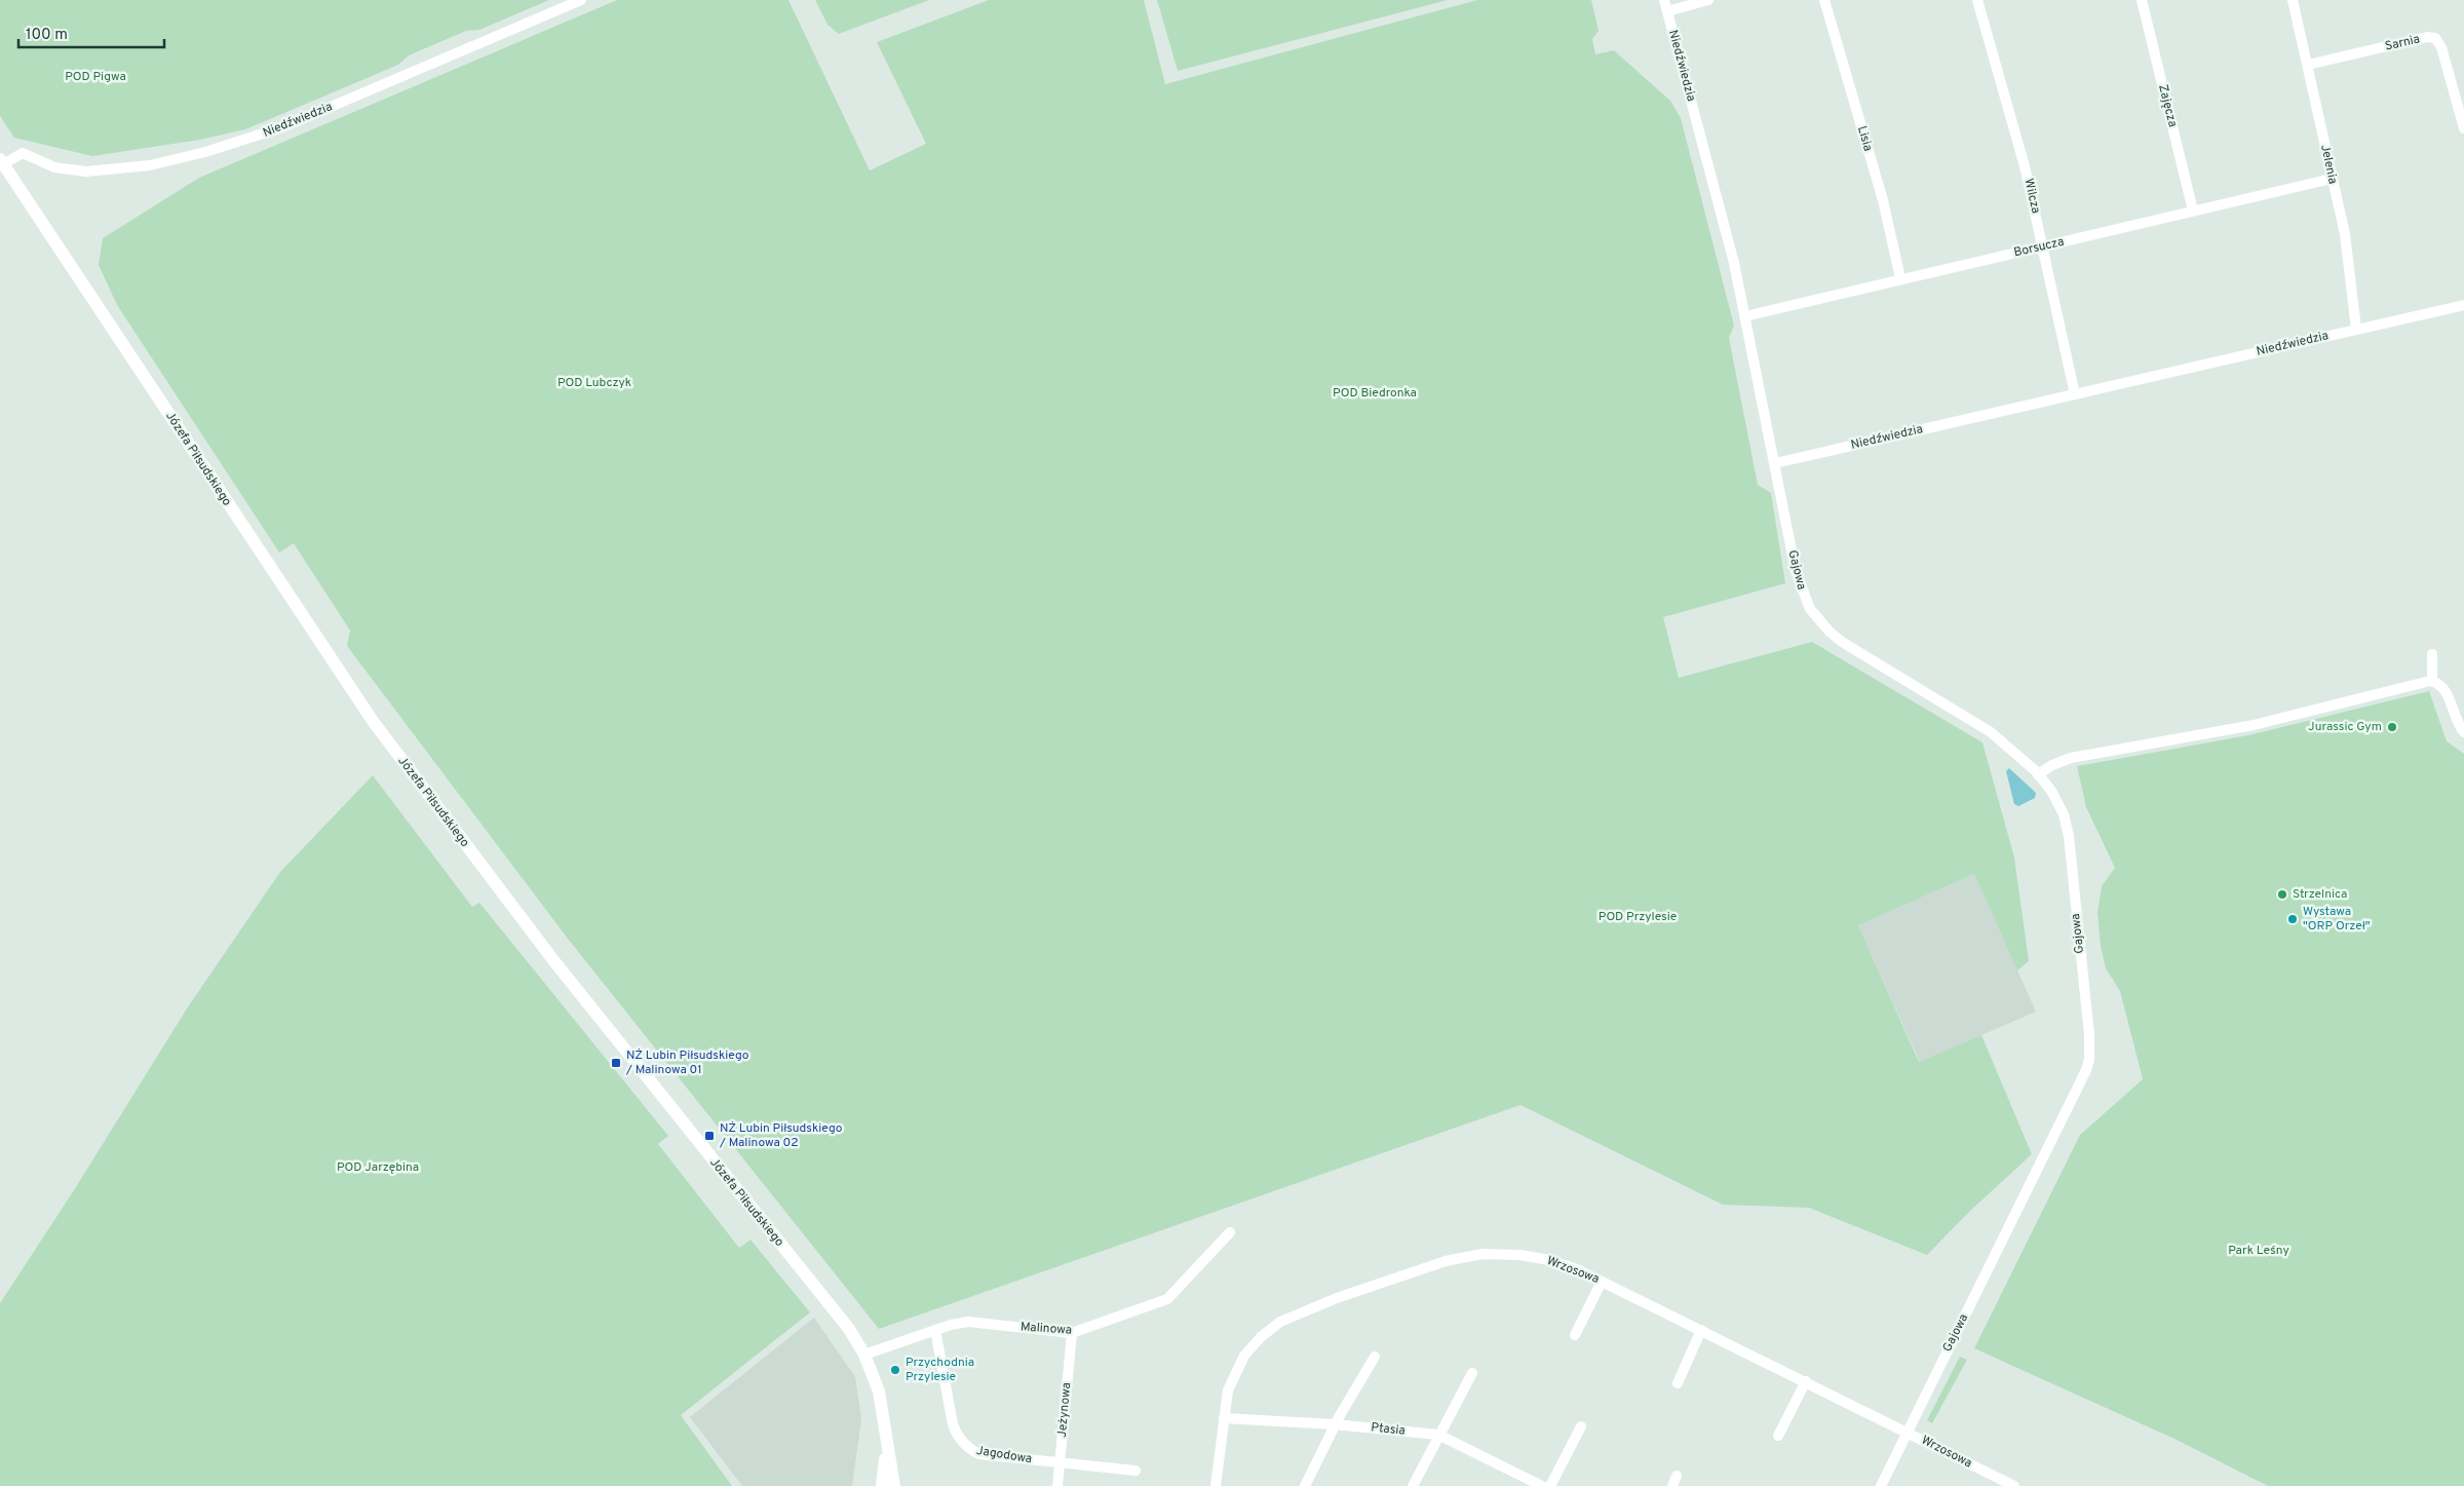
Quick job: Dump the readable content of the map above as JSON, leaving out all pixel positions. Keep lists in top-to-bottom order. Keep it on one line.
{"streets":{"street":["Sarnia","Niedźwiedzia","Zajęcza","Lisia","Jelenia","Wilcza","Borsucza","Józefa Piłsudskiego","Gajowa","Wrzosowa","Malinowa","Jeżynowa","Ptasia","Jagodowa"]},"crossings":[["Sarnia","Jelenia"],["Niedźwiedzia","Jelenia"],["Niedźwiedzia","Wilcza"],["Niedźwiedzia","Borsucza"],["Niedźwiedzia","Józefa Piłsudskiego"],["Niedźwiedzia","Gajowa"],["Zajęcza","Borsucza"],["Lisia","Borsucza"],["Jelenia","Borsucza"],["Wilcza","Borsucza"],["Józefa Piłsudskiego","Malinowa"],["Gajowa","Wrzosowa"],["Wrzosowa","Ptasia"],["Malinowa","Jeżynowa"],["Malinowa","Jagodowa"],["Jeżynowa","Jagodowa"]],"parks":["POD Pigwa","POD Lubczyk","POD Biedronka","POD Przylesie","POD Jarzębina","Park Leśny"],"places":{"other":["Jurassic Gym","Strzelnica","Wystawa \"ORP Orzeł\"","Przychodnia Przylesie"],"transit":["NŻ Lubin Piłsudskiego / Malinowa 01","NŻ Lubin Piłsudskiego / Malinowa 02"]},"scale_bar":"100 m"}
